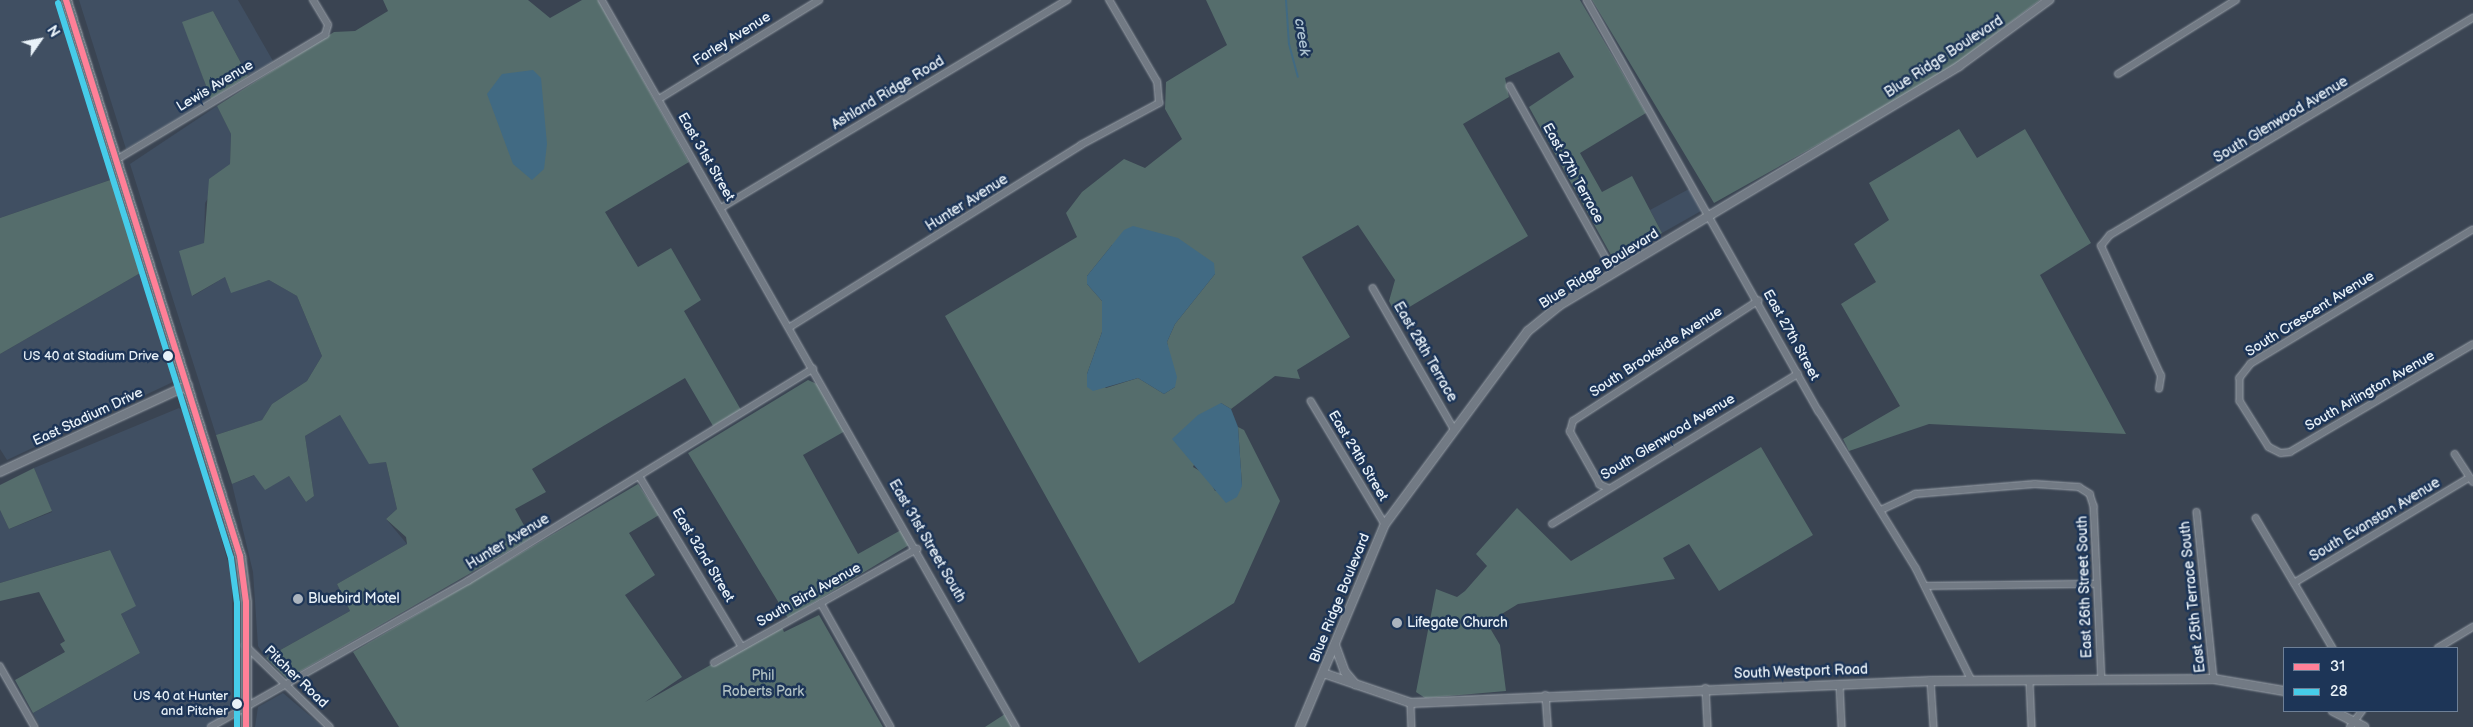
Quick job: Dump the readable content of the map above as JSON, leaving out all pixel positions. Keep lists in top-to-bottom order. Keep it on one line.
{"streets":{"main road":["Blue Ridge Boulevard","East Stadium Drive","South Westport Road"],"street":["Farley Avenue","Lewis Avenue","Ashland Ridge Road","South Glenwood Avenue","East 31st Street","East 27th Terrace","Hunter Avenue","South Crescent Avenue","East 27th Street","East 28th Terrace","South Brookside Avenue","South Arlington Avenue","East 29th Street","South Evanston Avenue","East 31st Street South","East 32nd Street","East 26th Street South","South Bird Avenue","East 25th Terrace South","Pitcher Road"]},"crossings":[["Farley Avenue","East 31st Street"],["Blue Ridge Boulevard","East 27th Terrace"],["Blue Ridge Boulevard","East 27th Street"],["Blue Ridge Boulevard","East 28th Terrace"],["Blue Ridge Boulevard","East 29th Street"],["Blue Ridge Boulevard","South Westport Road"],["Ashland Ridge Road","East 31st Street"],["South Glenwood Avenue","East 27th Street"],["South Glenwood Avenue","South Brookside Avenue"],["East 31st Street","Hunter Avenue"],["East 31st Street","East 31st Street South"],["Hunter Avenue","East 31st Street South"],["Hunter Avenue","East 32nd Street"],["Hunter Avenue","Pitcher Road"],["South Crescent Avenue","South Arlington Avenue"],["East 27th Street","South Brookside Avenue"],["East 27th Street","East 26th Street South"],["East 27th Street","South Westport Road"],["East 31st Street South","South Bird Avenue"],["East 32nd Street","South Bird Avenue"],["East 26th Street South","South Westport Road"],["East 25th Terrace South","South Westport Road"]],"water":["creek"],"parks":["Phil Roberts Park"],"places":["US 40 at Stadium Drive","Bluebird Motel","Lifegate Church","US 40 at Hunter and Pitcher"],"lines":["transit line 31","transit line 28"],"legend":["31","28"],"north":"top right"}
